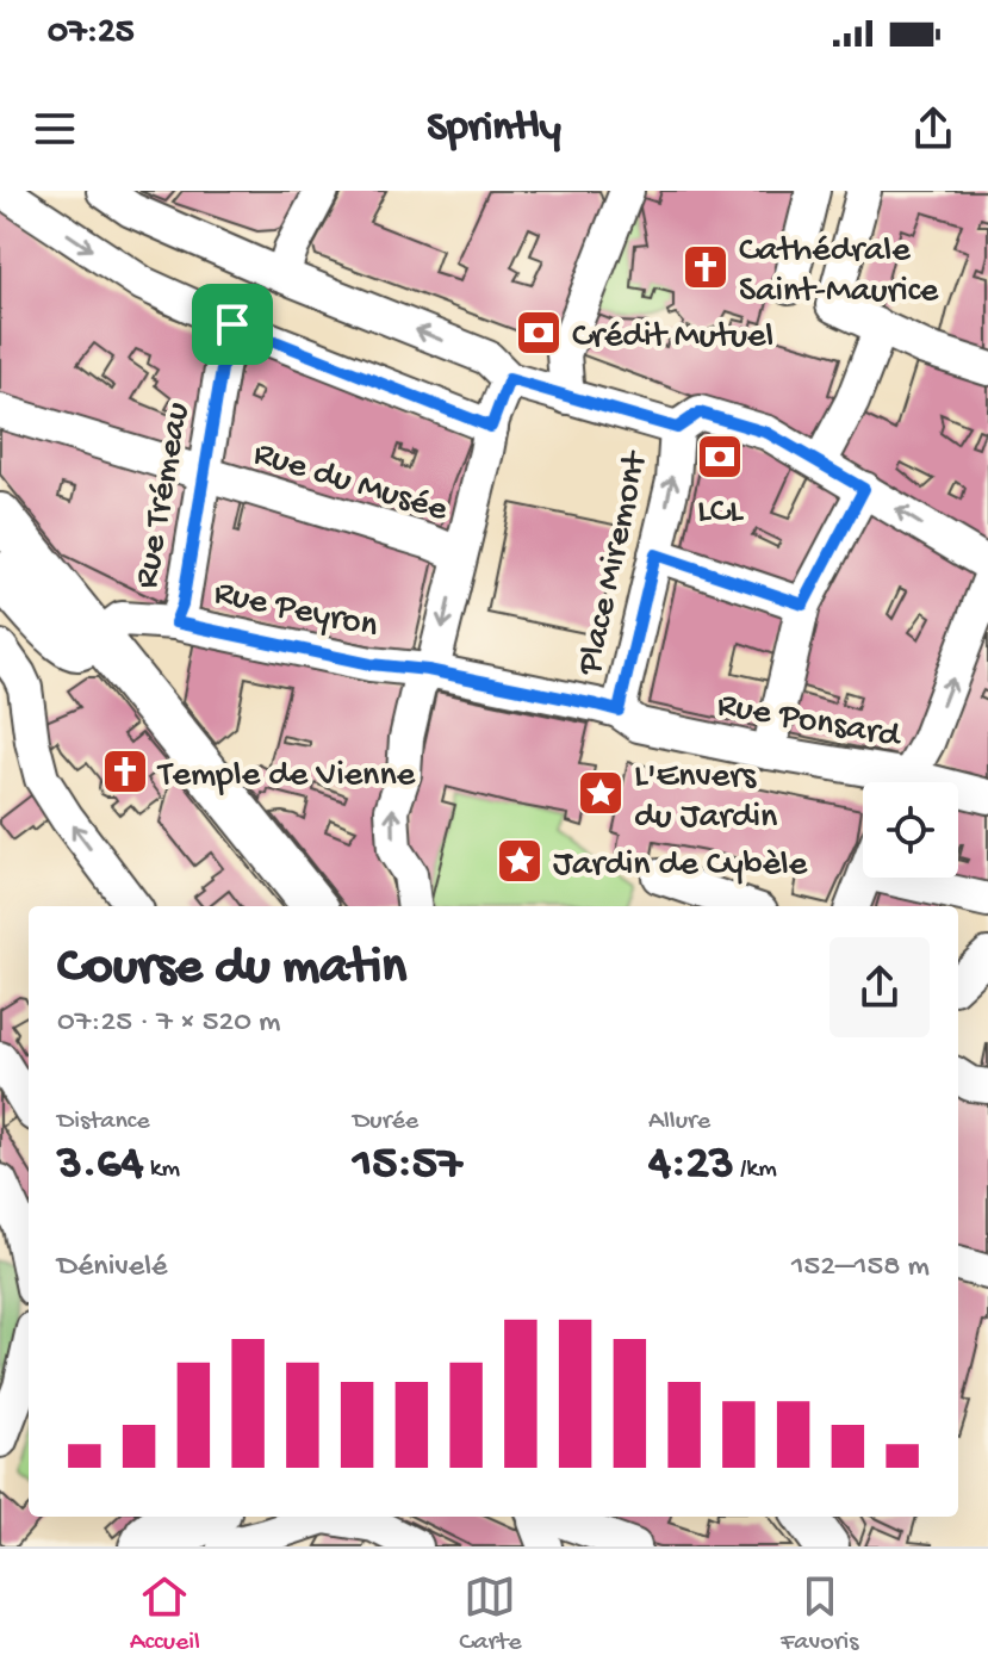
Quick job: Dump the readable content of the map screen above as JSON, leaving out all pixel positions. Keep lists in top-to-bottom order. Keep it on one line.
{"streets":{"street":["Rue du Musée","Rue Trémeau","Place Miremont","Rue Peyron","Rue Ponsard"]},"crossings":[["Rue du Musée","Rue Trémeau"],["Rue Trémeau","Rue Peyron"],["Place Miremont","Rue Peyron"],["Place Miremont","Rue Ponsard"]],"places":{"church":["Cathédrale Saint-Maurice","Temple de Vienne"],"bank":["Crédit Mutuel","LCL"],"place":["L'Envers du Jardin","Jardin de Cybèle"]},"page":{"status":"07:25","header":"Sprintly","heading":["Course du matin","07:25 · 7 × 520 m"],"stats":[["Distance","3.64 km"],["Durée","15:57"],["Allure","4:23 /km"]],"chart":["Dénivelé","152–158 m"],"tabs":["Accueil","Carte","Favoris"]}}
